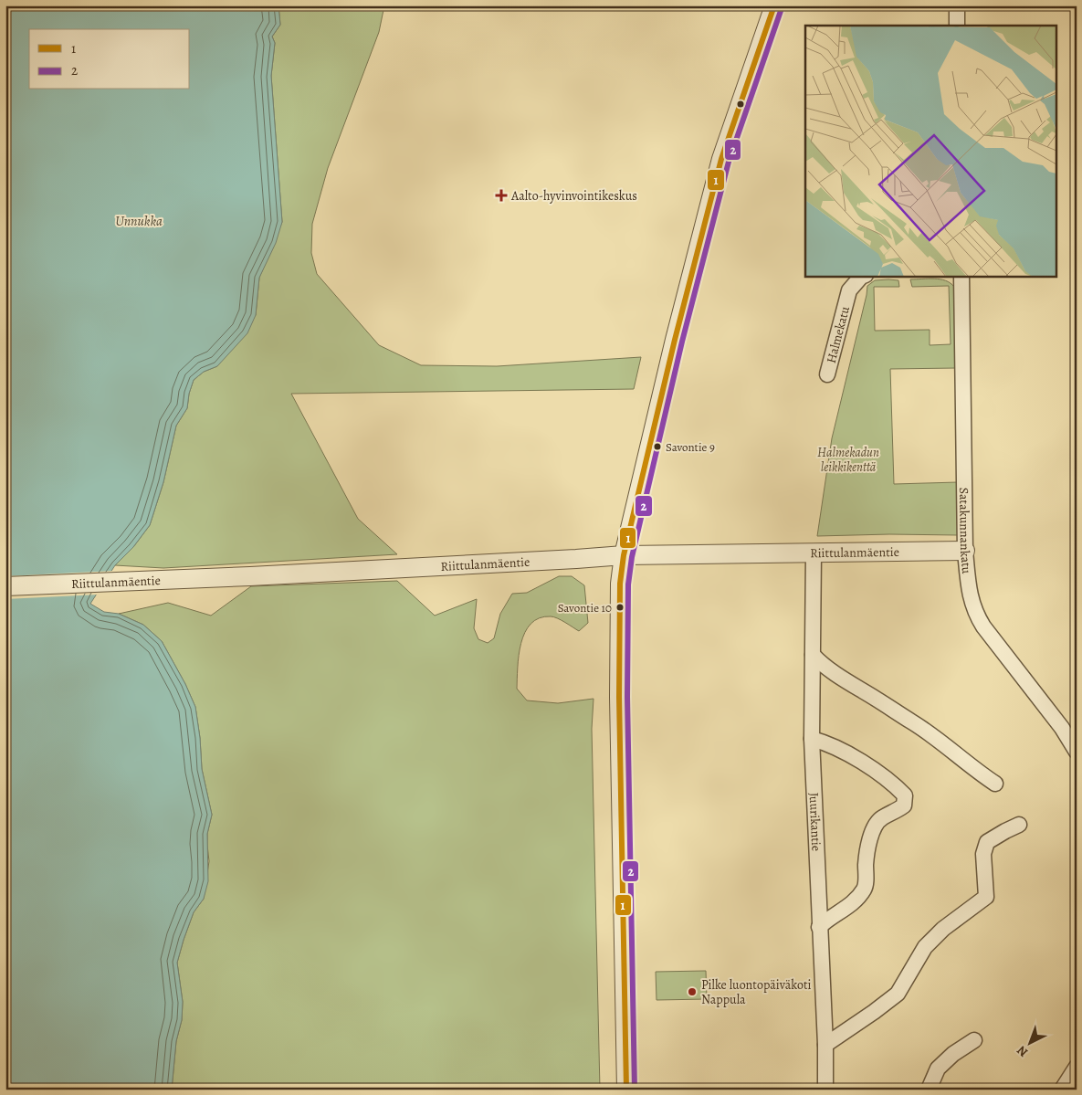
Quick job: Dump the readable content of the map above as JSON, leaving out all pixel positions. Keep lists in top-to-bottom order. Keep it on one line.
{"streets":{"street":["Halmekatu","Satakunnankatu","Riittulanmäentie","Juurikantie"]},"crossings":[["Satakunnankatu","Riittulanmäentie"],["Riittulanmäentie","Juurikantie"]],"water":["Unnukka"],"parks":["Halmekadun leikkikenttä"],"places":{"health":["Aalto-hyvinvointikeskus"],"other":["Savontie 9","Savontie 10","Pilke luontopäiväkoti Nappula"]},"lines":["transit line 1","transit line 2"],"legend":["1","2"],"north":"bottom left"}
